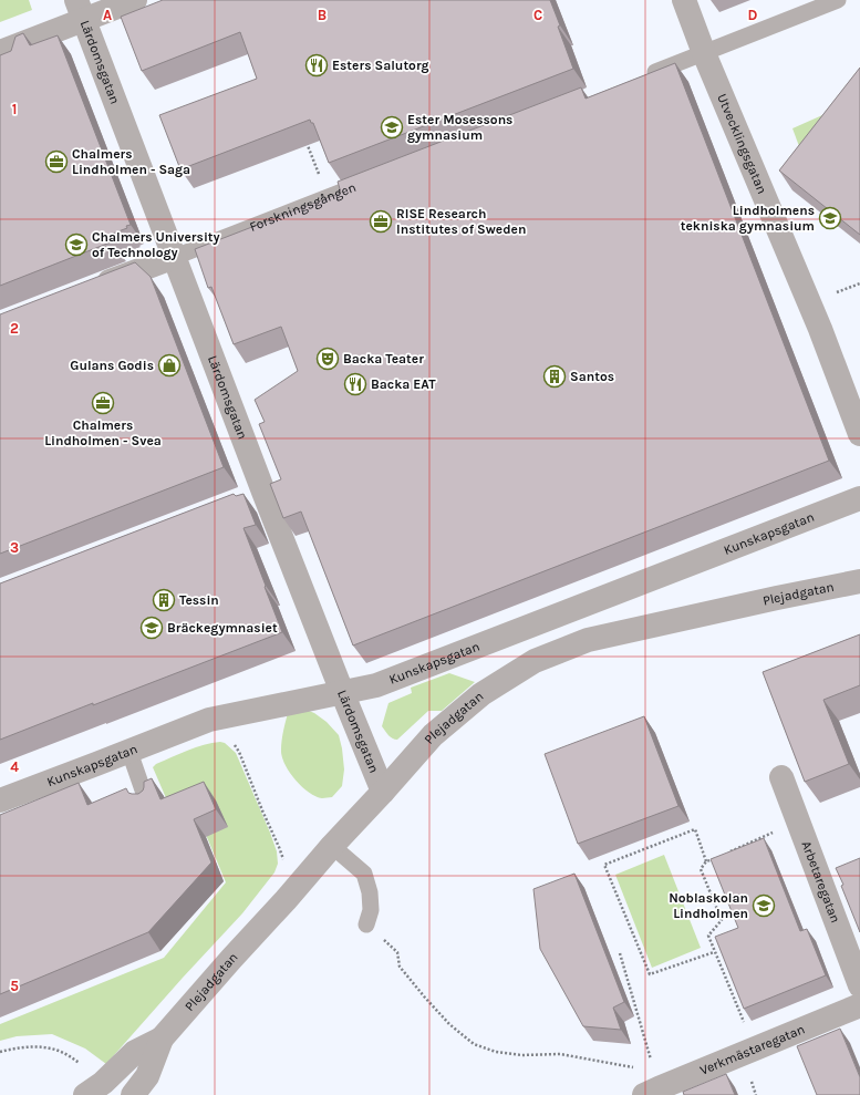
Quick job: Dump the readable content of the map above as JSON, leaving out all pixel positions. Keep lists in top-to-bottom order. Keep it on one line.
{"streets":{"street":["Lärdomsgatan","Utvecklingsgatan","Forskningsgången","Kunskapsgatan","Plejadgatan","Arbetaregatan","Verkmästaregatan"]},"crossings":[["Lärdomsgatan","Forskningsgången"],["Lärdomsgatan","Kunskapsgatan"],["Lärdomsgatan","Plejadgatan"]],"places":{"restaurant":["Esters Salutorg","Backa EAT"],"school or university":["Ester Mosessons gymnasium","Lindholmens tekniska gymnasium","Chalmers University of Technology","Bräckegymnasiet","Noblaskolan Lindholmen"],"office":["Chalmers Lindholmen - Saga","RISE Research Institutes of Sweden","Chalmers Lindholmen - Svea"],"theatre":["Backa Teater"],"shop":["Gulans Godis"],"building":["Santos","Tessin"]},"grid":{"columns":["A","B","C","D"],"rows":["1","2","3","4","5"]}}
